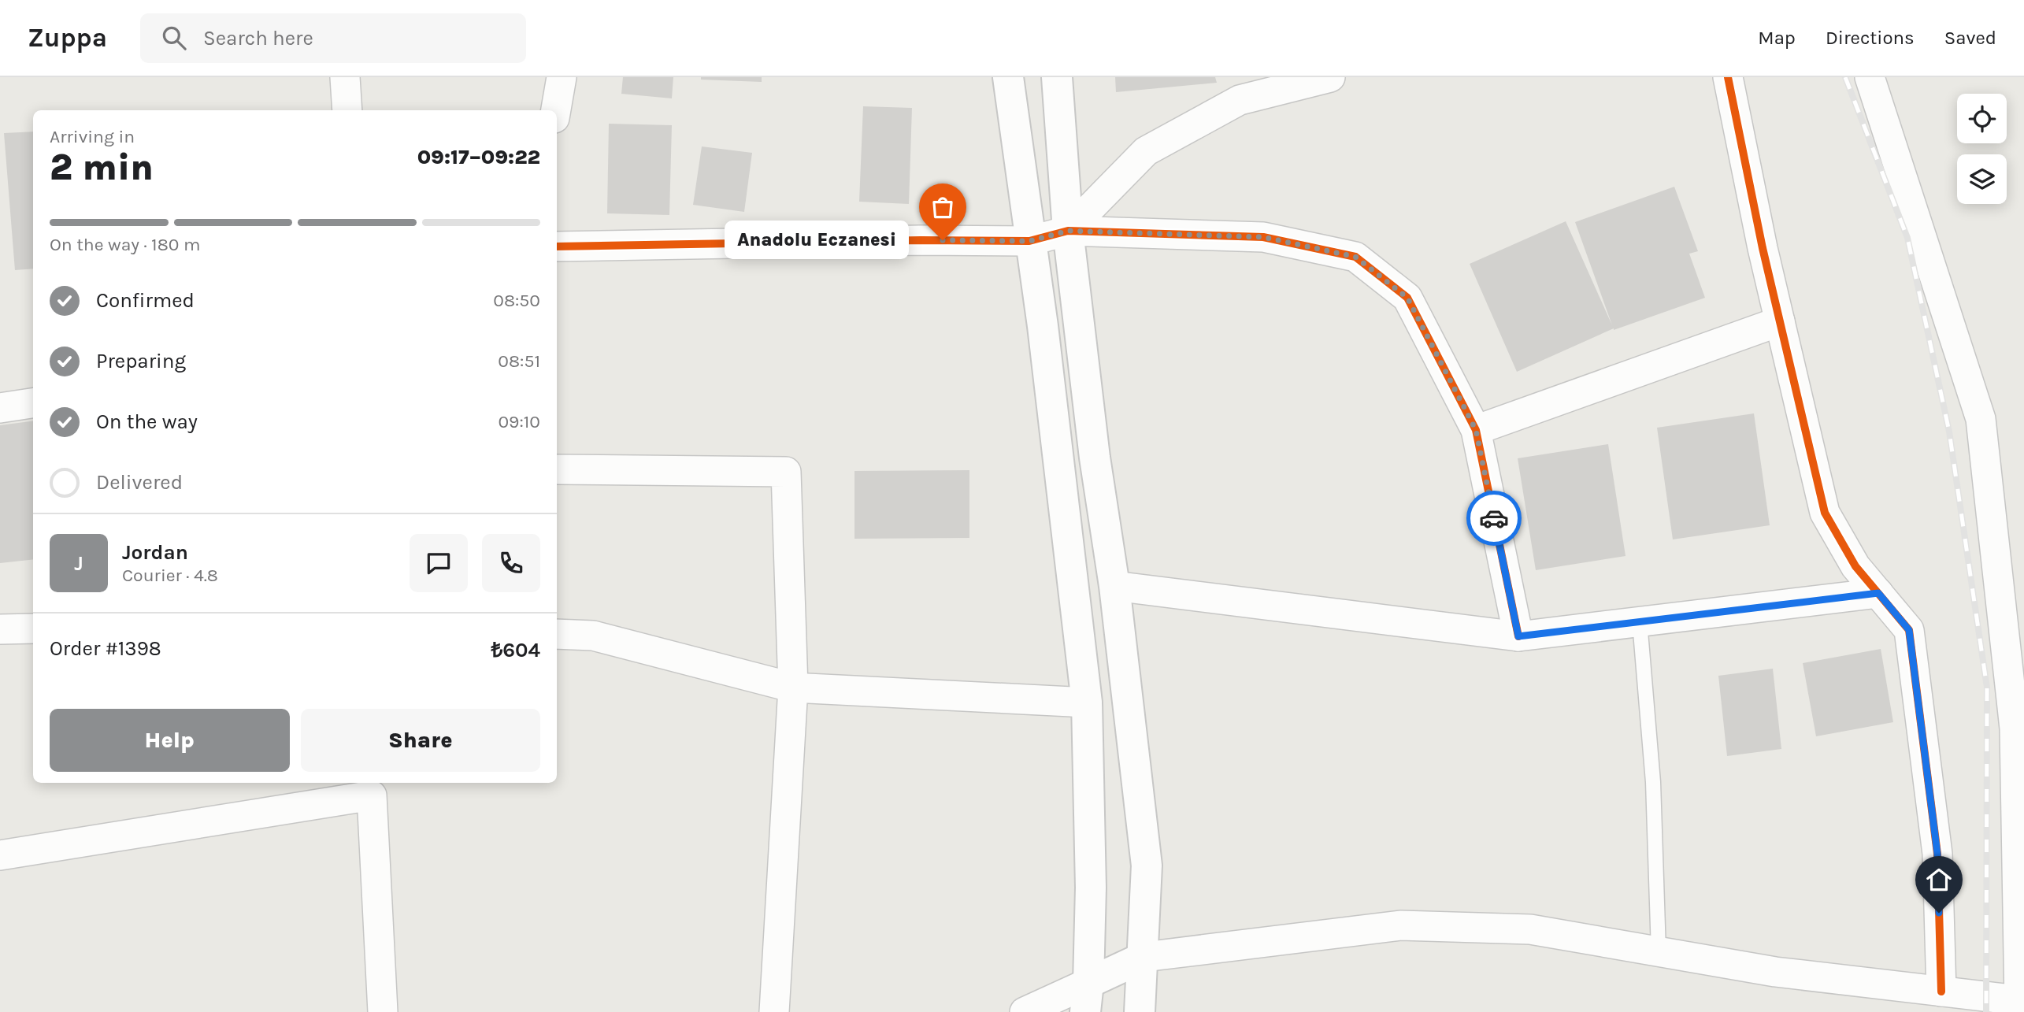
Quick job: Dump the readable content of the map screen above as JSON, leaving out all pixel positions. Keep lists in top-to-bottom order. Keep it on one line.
{"places":["Anadolu Eczanesi"],"page":{"header":"Zuppa","search":"Search here","nav":["Map","Directions","Saved"],"heading":["2 min","Arriving in","09:17–09:22"],"panel":["Jordan","Courier · 4.8","Order #1398","₺604"],"bar":"On the way · 180 m","bubble":"Anadolu Eczanesi","list":[["Confirmed","08:50"],["Preparing","08:51"],["On the way","09:10"],"Delivered"],"round":"J","buttons":["Help","Share"]}}
